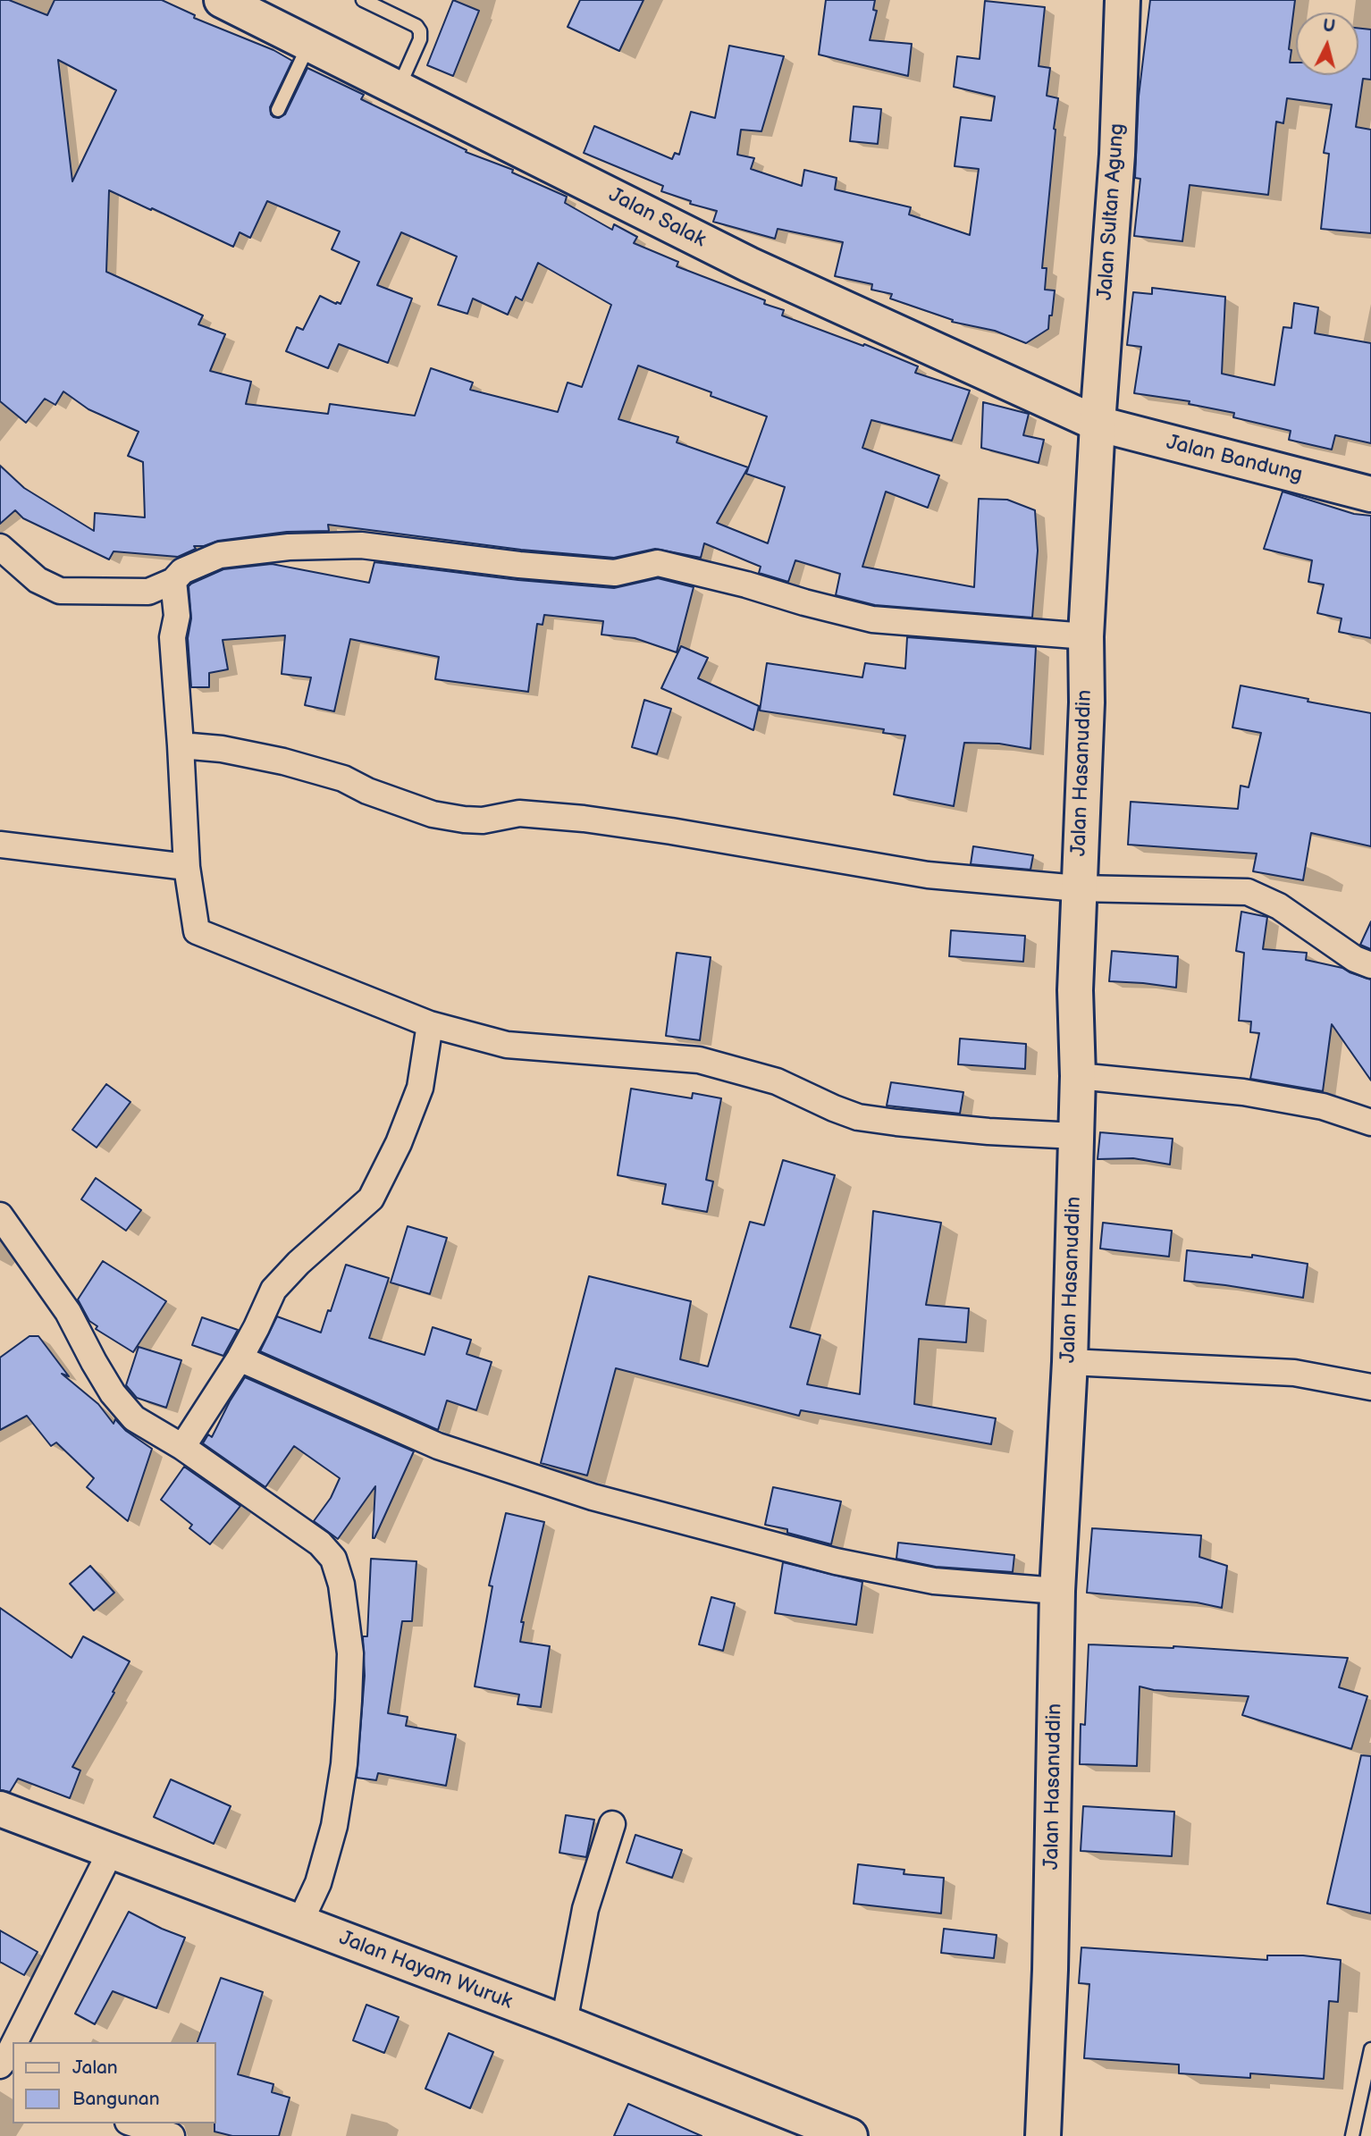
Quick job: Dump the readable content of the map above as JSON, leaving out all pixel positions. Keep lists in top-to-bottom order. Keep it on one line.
{"streets":{"main road":["Jalan Sultan Agung","Jalan Salak","Jalan Bandung","Jalan Hasanuddin","Jalan Hayam Wuruk"]},"crossings":[["Jalan Sultan Agung","Jalan Salak"],["Jalan Sultan Agung","Jalan Bandung"],["Jalan Sultan Agung","Jalan Hasanuddin"],["Jalan Salak","Jalan Bandung"],["Jalan Salak","Jalan Hasanuddin"],["Jalan Bandung","Jalan Hasanuddin"]],"legend":["Jalan","Bangunan"],"north":"top"}
